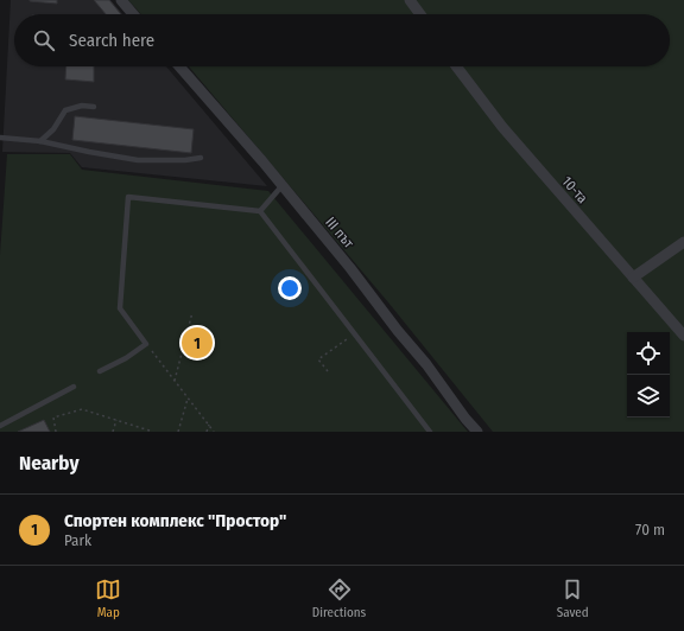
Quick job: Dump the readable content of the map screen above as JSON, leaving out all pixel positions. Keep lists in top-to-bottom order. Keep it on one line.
{"streets":{"street":["10-та","ІІІ път"]},"page":{"search":"Search here","pins":"1","heading":"Nearby","list":[{"mark":"1","name":"Спортен комплекс \"Простор\"","note":"Park","value":"70 m"}],"nav":["Map","Directions","Saved"]}}
